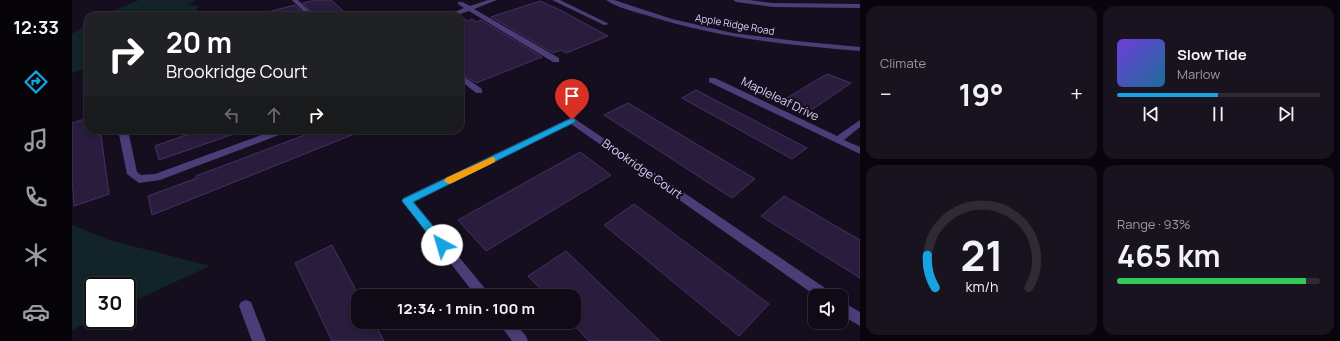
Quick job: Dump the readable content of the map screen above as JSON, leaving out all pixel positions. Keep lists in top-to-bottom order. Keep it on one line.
{"streets":{"street":["Apple Ridge Road","Mapleleaf Drive","Brookridge Court"]},"page":{"tabs":"12:33","tile":["Climate",["Range · 93%","465 km"]],"turn":["20 m","Brookridge Court"],"song":["Slow Tide","Marlow"],"heat":["−","19°","+"],"limit":"30","trip":"12:34 · 1 min · 100 m","gauge":["21","km/h"]}}
